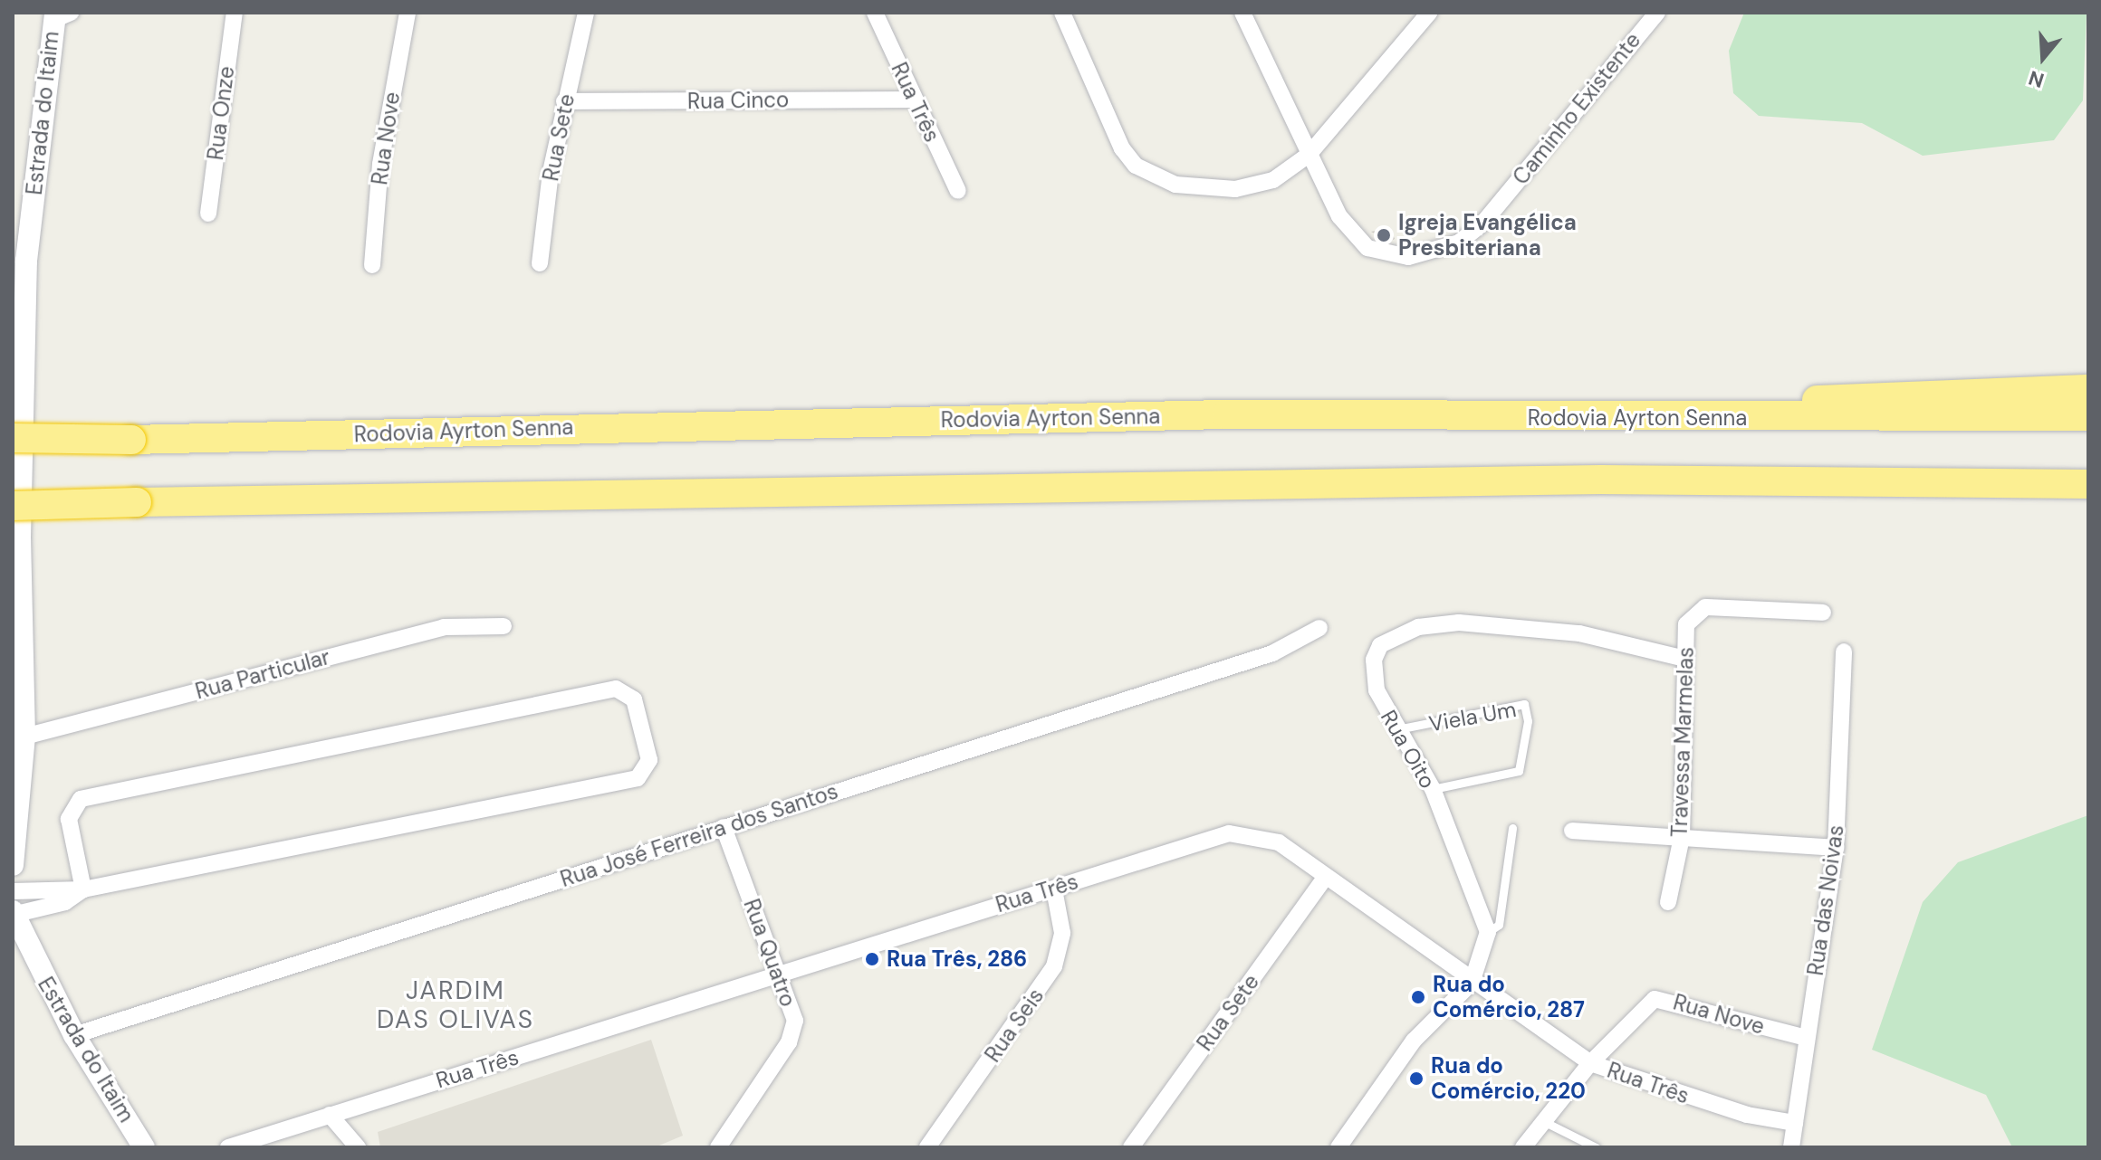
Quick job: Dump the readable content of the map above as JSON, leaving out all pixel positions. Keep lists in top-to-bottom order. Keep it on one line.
{"streets":{"highway":["Rodovia Ayrton Senna"],"street":["Rua Cinco","Rua Três","Caminho Existente","Estrada do Itaim","Rua Onze","Rua Sete","Rua Nove","Rua Particular","Travessa Marmelas","Rua Oito","Rua José Ferreira dos Santos","Rua das Noivas","Rua Quatro","Rua Seis"],"lane":["Viela Um"]},"crossings":[["Rua Cinco","Rua Três"],["Rua Cinco","Rua Sete"],["Rua Três","Rua Sete"],["Rua Três","Rua Nove"],["Rua Três","Rua das Noivas"],["Rua Três","Rua Quatro"],["Rua Três","Rua Seis"],["Estrada do Itaim","Rua Particular"],["Estrada do Itaim","Rua José Ferreira dos Santos"],["Rua Nove","Rua das Noivas"],["Viela Um","Rua Oito"],["Travessa Marmelas","Rua Oito"],["Rua José Ferreira dos Santos","Rua Quatro"]],"districts":["JARDIM DAS OLIVAS"],"places":["Igreja Evangélica Presbiteriana","Rua Três, 286","Rua do Comércio, 287","Rua do Comércio, 220"],"north":"bottom"}
